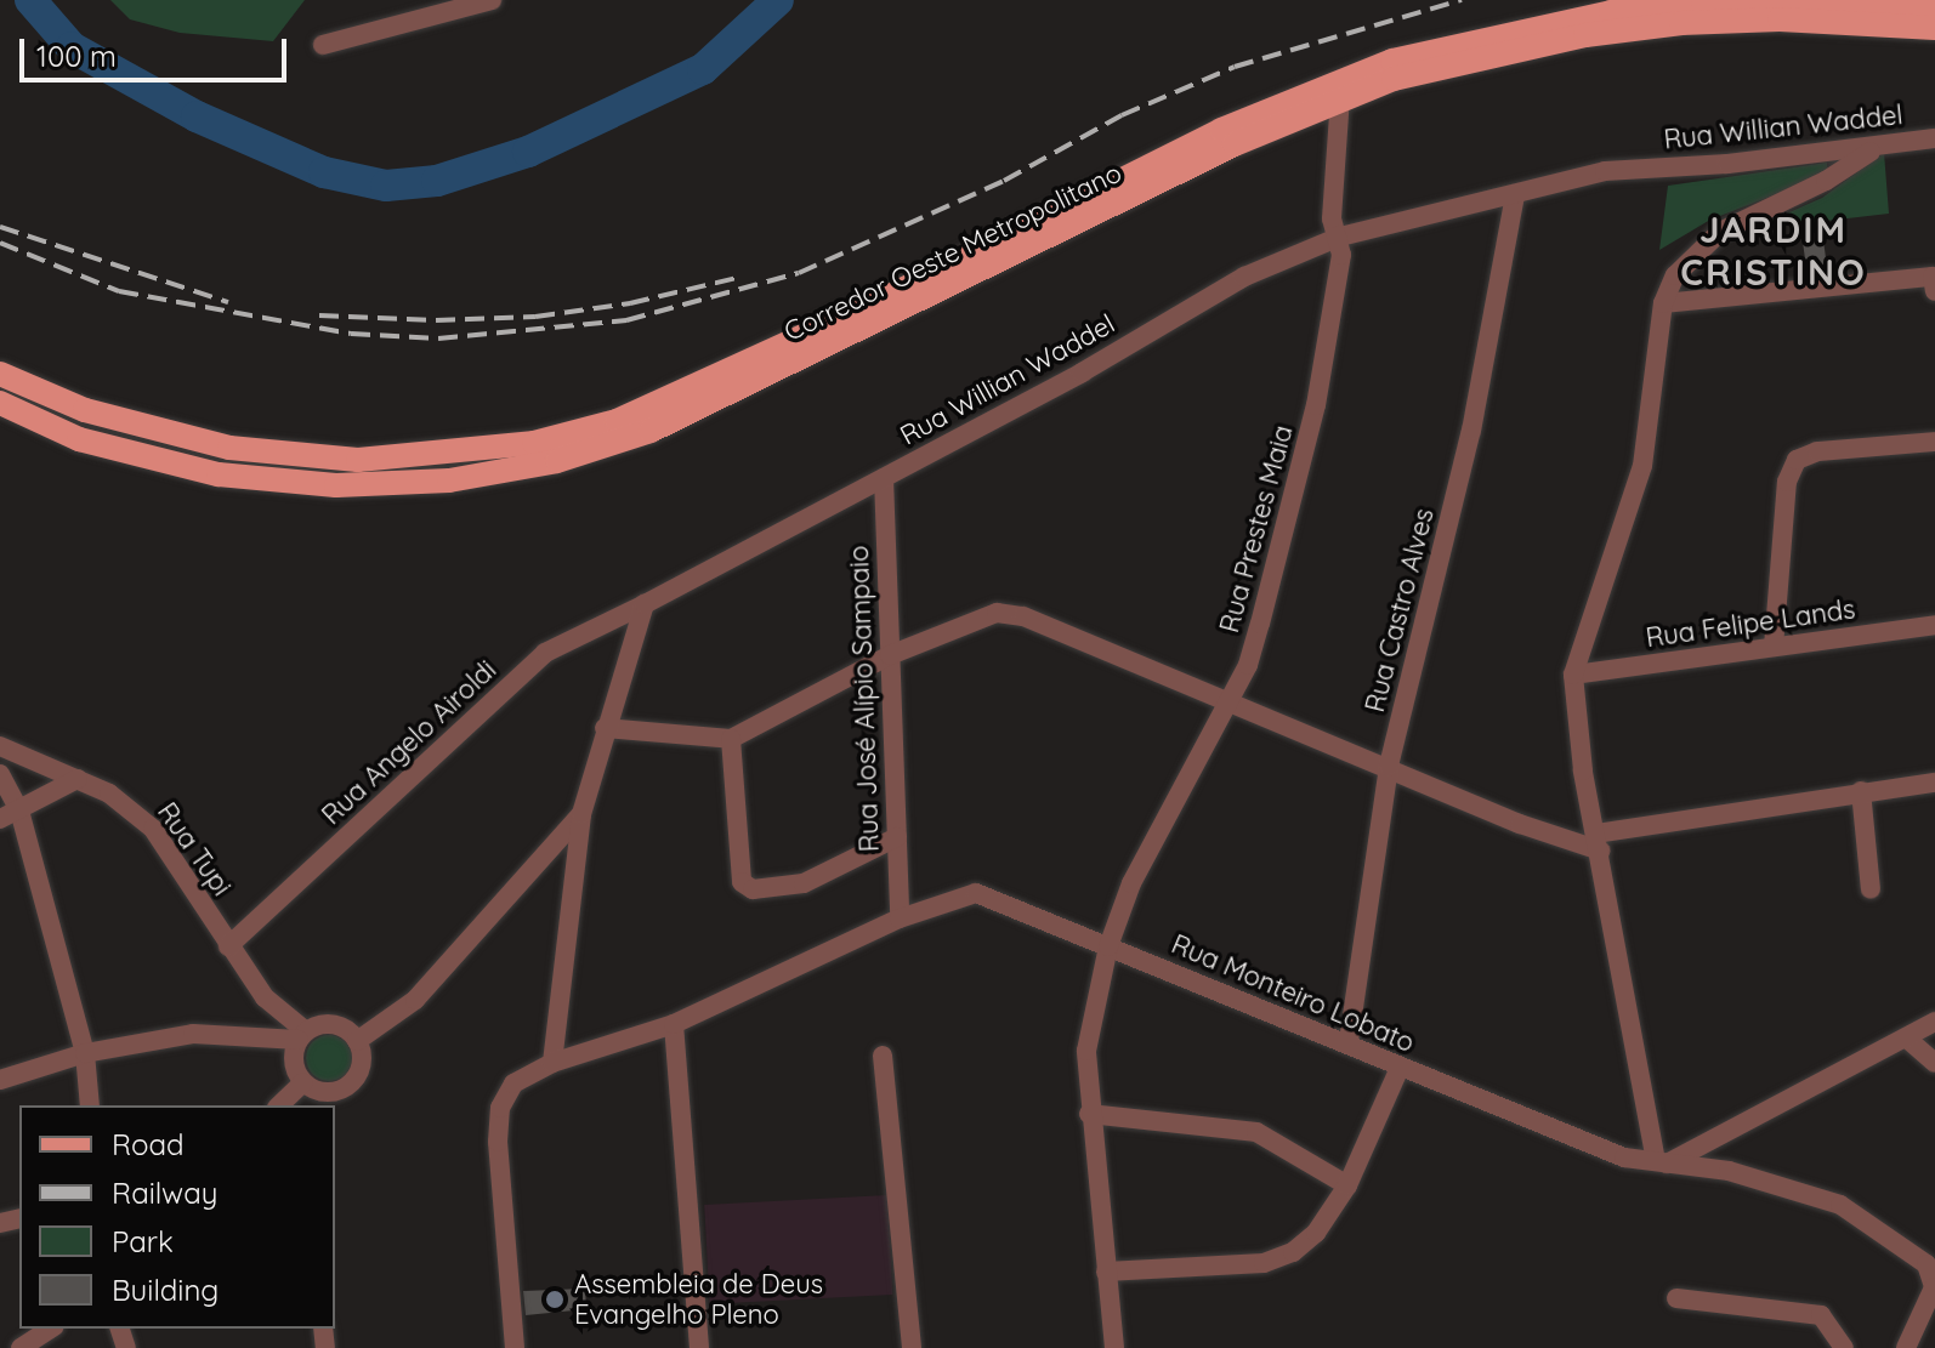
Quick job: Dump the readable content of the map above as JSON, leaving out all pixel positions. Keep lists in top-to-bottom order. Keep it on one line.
{"streets":{"main road":["Corredor Oeste Metropolitano"],"street":["Rua Willian Waddel","Rua Prestes Maia","Rua Castro Alves","Rua Felipe Lands","Rua José Alípio Sampaio","Rua Angelo Airoldi","Rua Tupi","Rua Monteiro Lobato"]},"crossings":[["Rua Willian Waddel","Rua Prestes Maia"],["Rua Willian Waddel","Rua Castro Alves"],["Rua Willian Waddel","Rua José Alípio Sampaio"],["Rua Willian Waddel","Rua Angelo Airoldi"],["Corredor Oeste Metropolitano","Rua Prestes Maia"],["Rua Prestes Maia","Rua Monteiro Lobato"],["Rua Castro Alves","Rua Monteiro Lobato"],["Rua José Alípio Sampaio","Rua Monteiro Lobato"],["Rua Angelo Airoldi","Rua Tupi"]],"districts":["JARDIM CRISTINO"],"places":["Assembleia de Deus Evangelho Pleno"],"legend":["Road","Railway","Park","Building"],"scale_bar":"100 m"}
